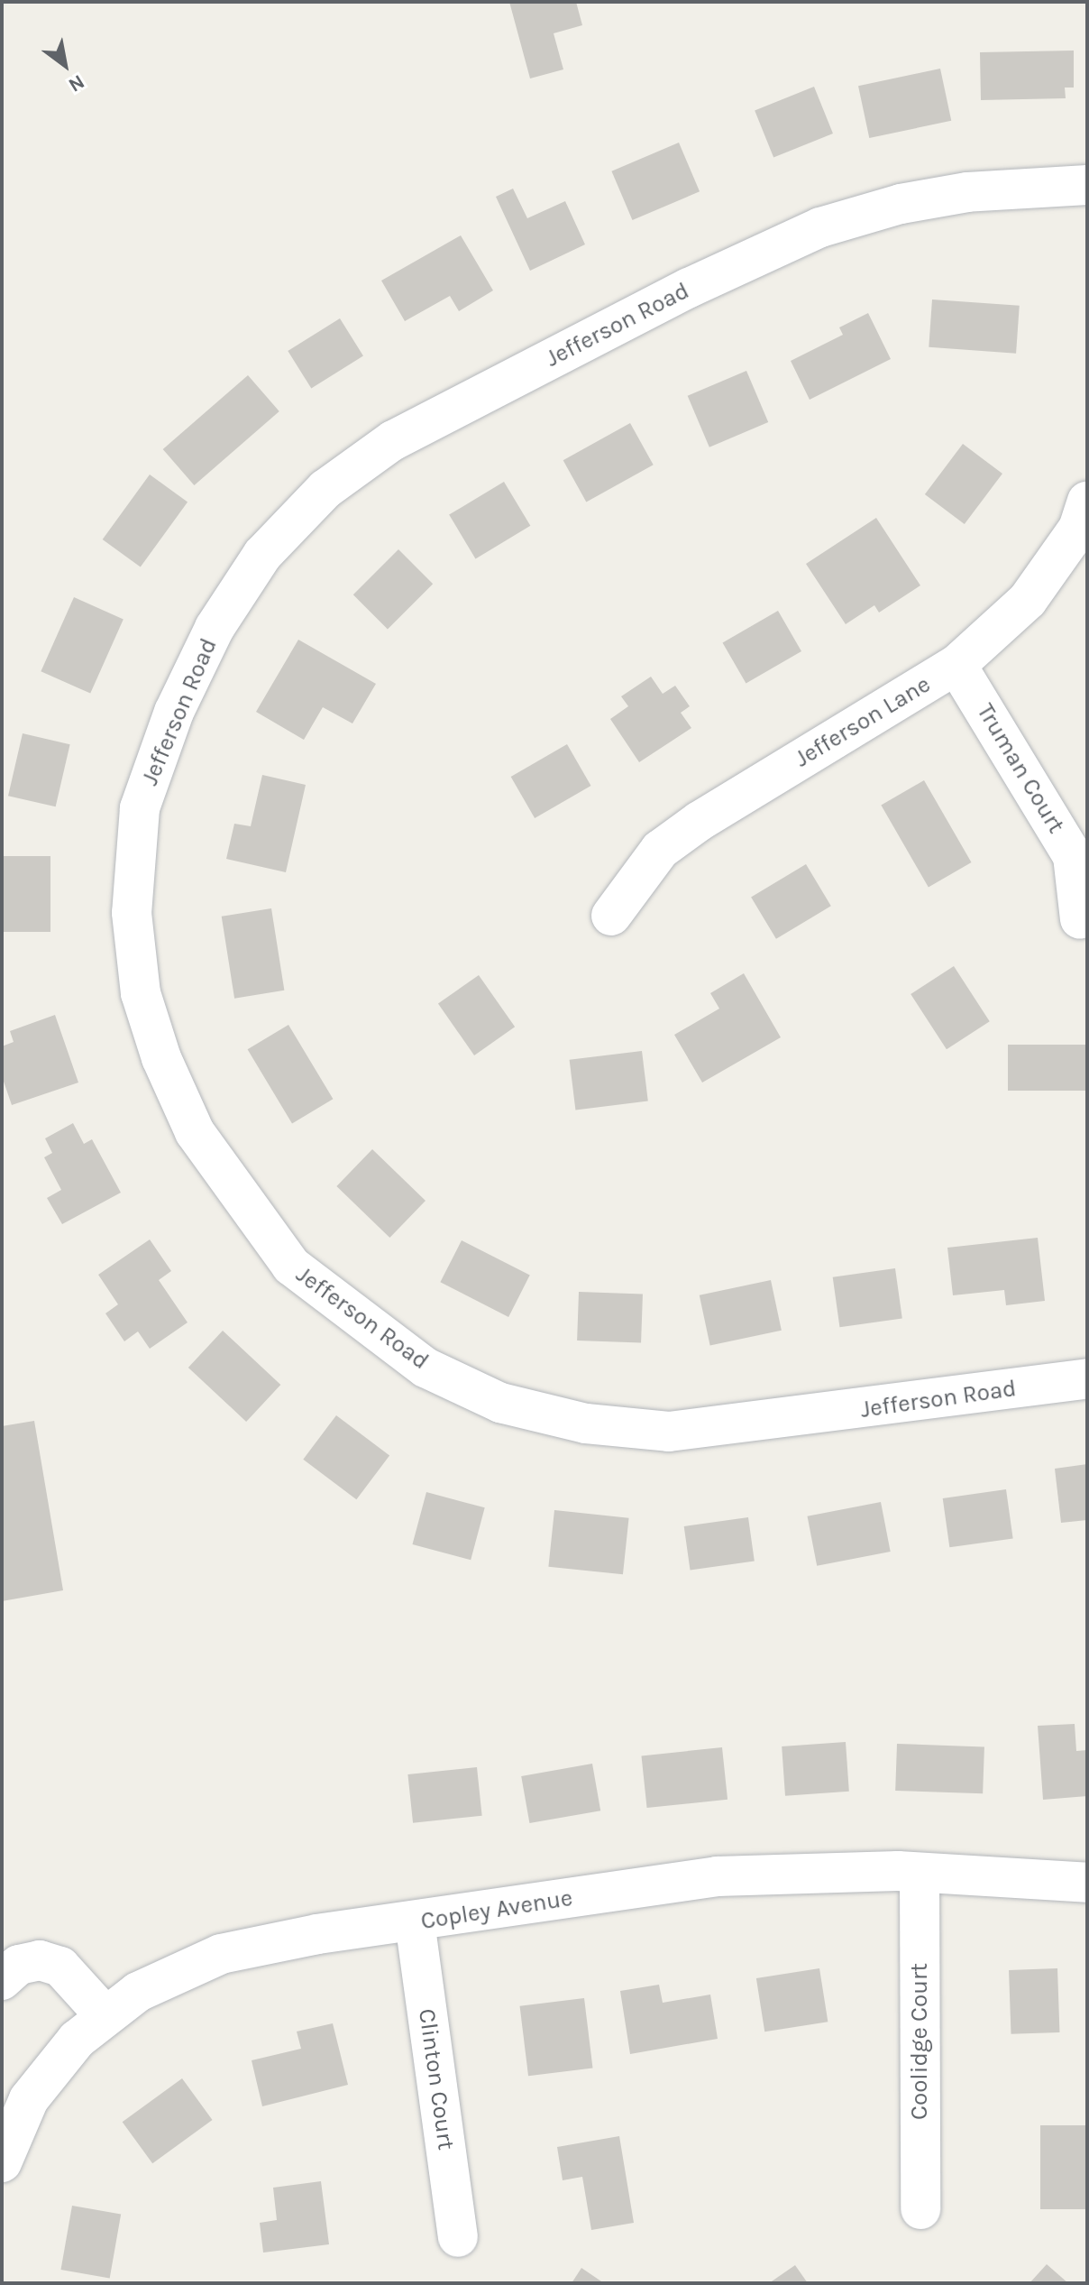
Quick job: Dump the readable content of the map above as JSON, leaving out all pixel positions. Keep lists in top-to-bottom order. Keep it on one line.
{"streets":{"street":["Jefferson Road","Jefferson Lane","Truman Court","Copley Avenue","Coolidge Court","Clinton Court"]},"crossings":[["Jefferson Lane","Truman Court"],["Copley Avenue","Coolidge Court"],["Copley Avenue","Clinton Court"]],"north":"bottom right"}
